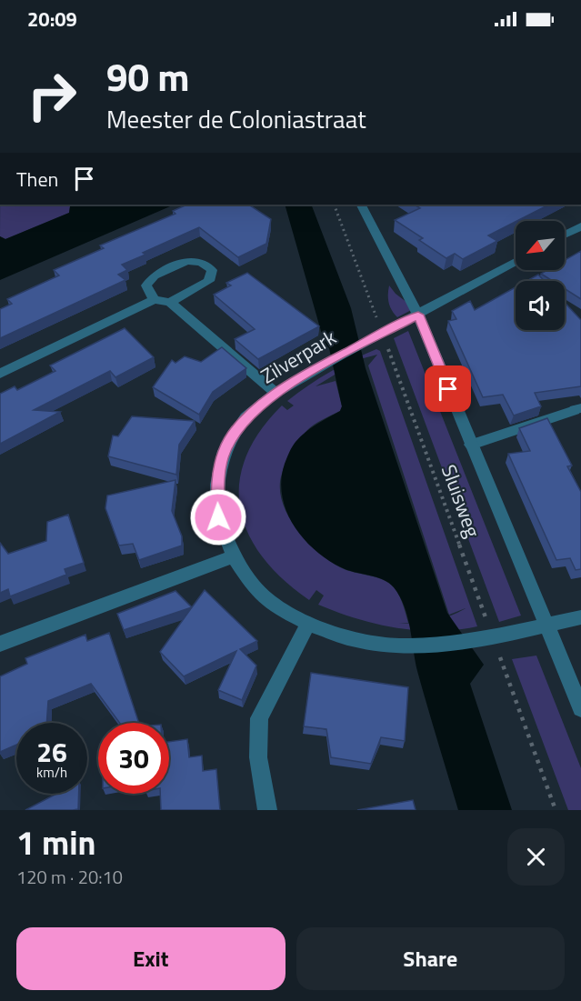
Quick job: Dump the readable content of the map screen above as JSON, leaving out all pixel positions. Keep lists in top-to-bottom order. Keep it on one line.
{"streets":{"street":["Zilverpark"],"path":["Sluisweg"]},"crossings":[["Zilverpark","Sluisweg"]],"north":"bottom left","page":{"status":"20:09","turn":["90 m","Meester de Coloniastraat"],"then":"Then","speed":"26 km/h","limit":"30","heading":["1 min","120 m · 20:10"],"buttons":["Exit","Share"]}}
